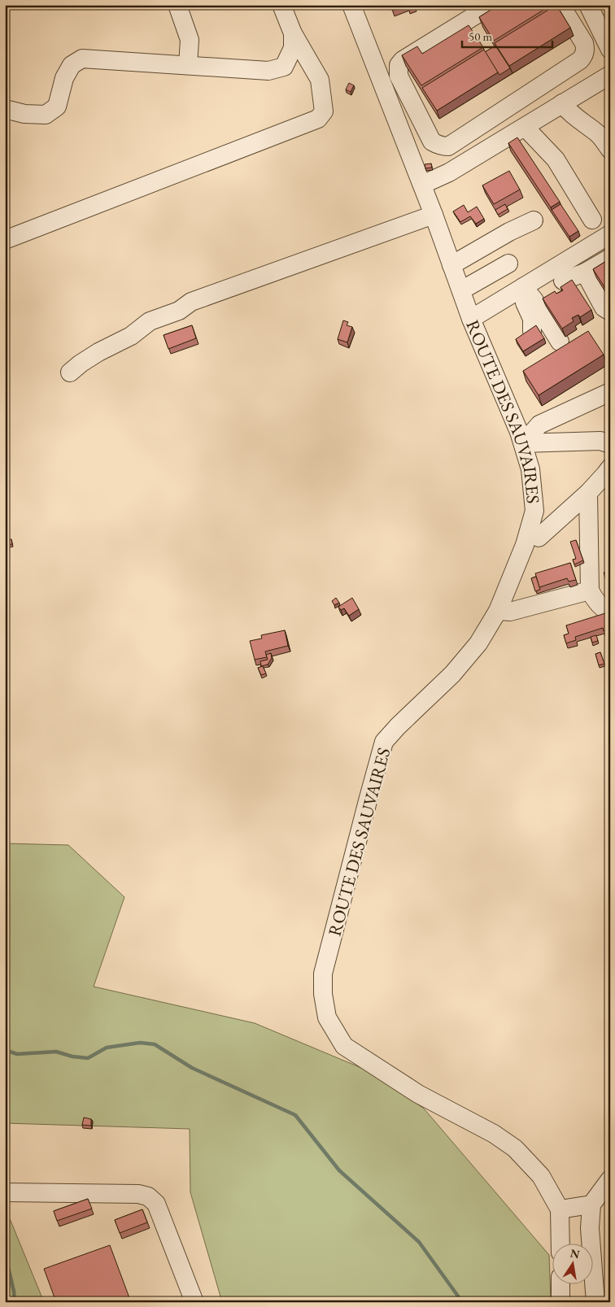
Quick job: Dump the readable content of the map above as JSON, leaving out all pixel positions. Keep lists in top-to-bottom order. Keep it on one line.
{"streets":{"street":["ROUTE DES SAUVAIRES"]},"scale_bar":"50 m","north":"top"}
